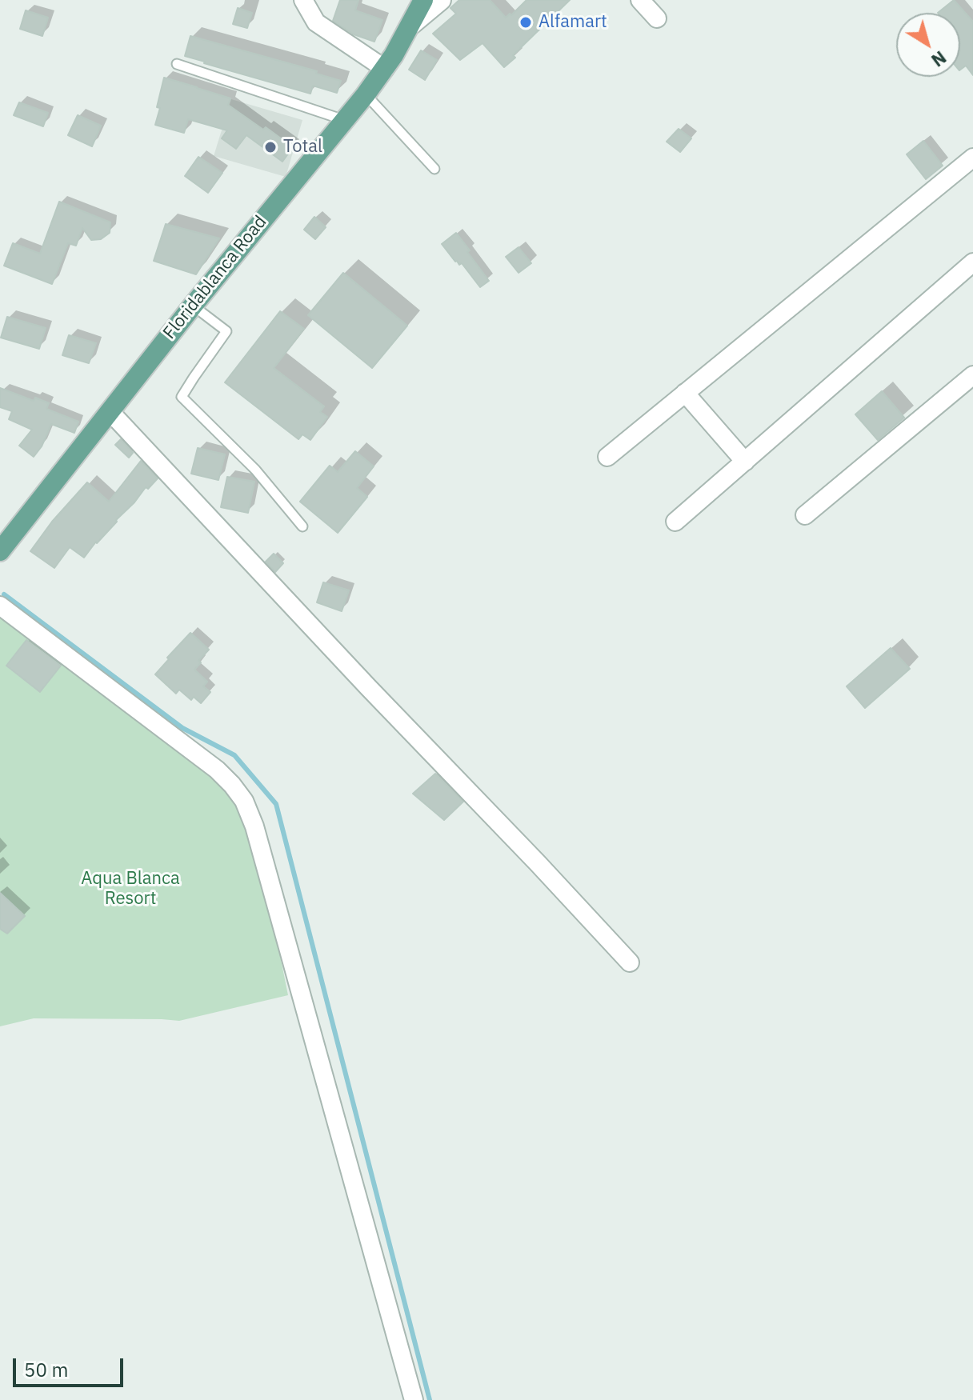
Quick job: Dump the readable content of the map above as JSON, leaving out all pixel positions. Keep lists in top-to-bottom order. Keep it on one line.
{"streets":{"main road":["Floridablanca Road"]},"parks":["Aqua Blanca Resort"],"places":["Alfamart","Total"],"scale_bar":"50 m","north":"bottom right"}
